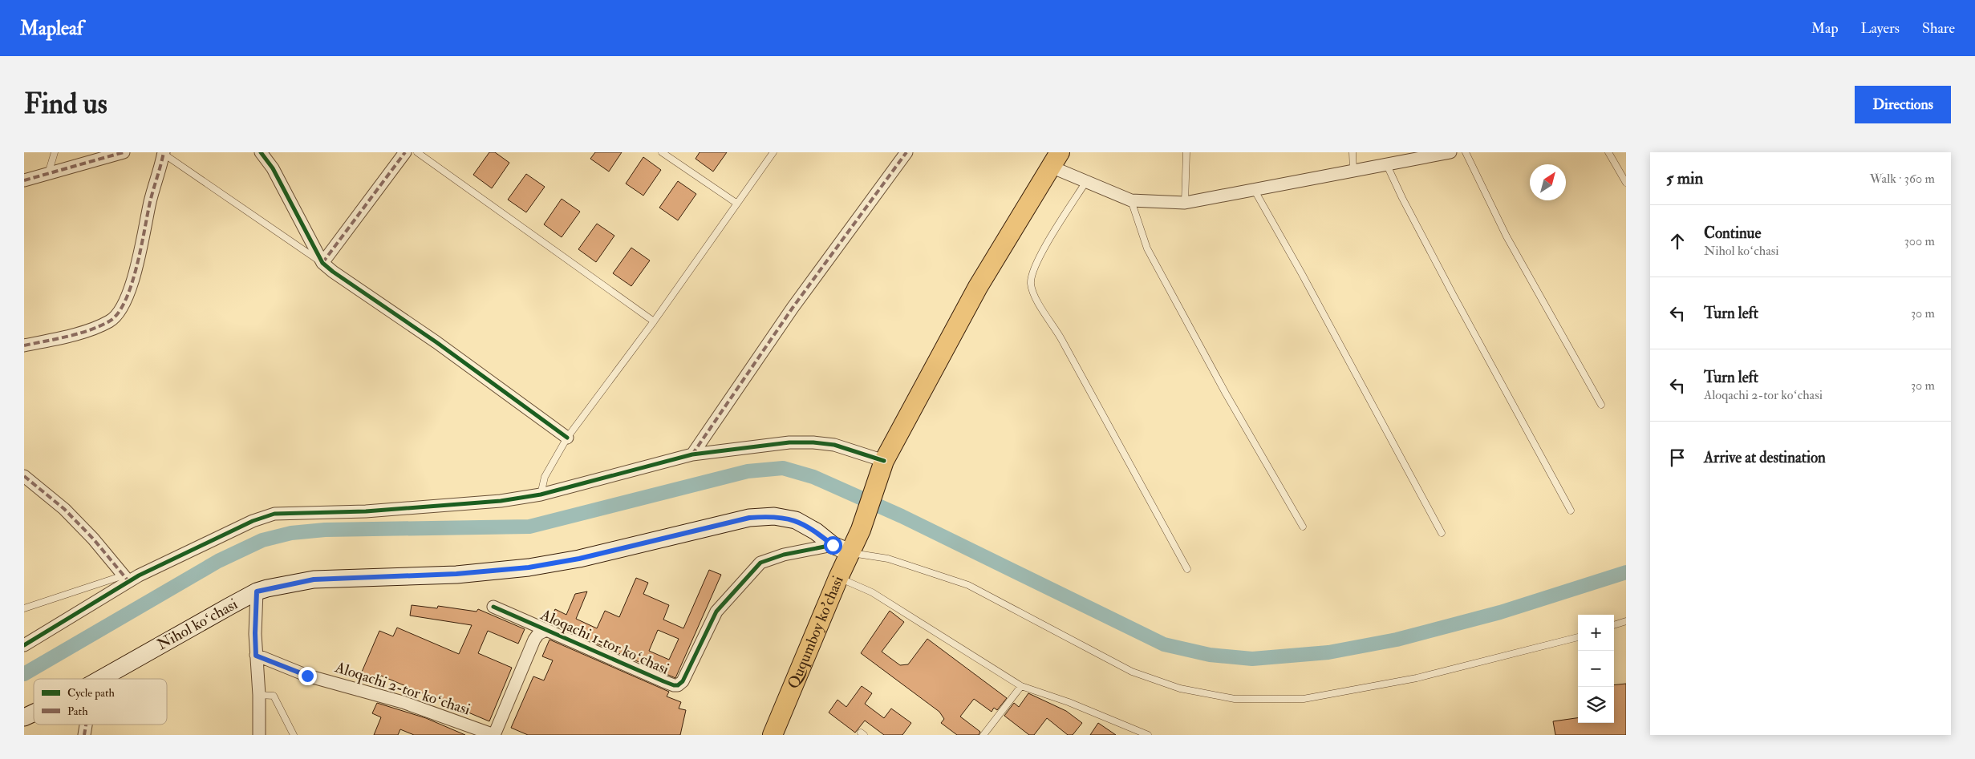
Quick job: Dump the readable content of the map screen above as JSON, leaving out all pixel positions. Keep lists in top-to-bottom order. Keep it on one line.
{"streets":{"main road":["Nihol koʻchasi","Ququmboy ko'chasi"],"street":["Aloqachi 1-tor koʻchasi","Aloqachi 2-tor koʻchasi"]},"crossings":[["Nihol koʻchasi","Ququmboy ko'chasi"],["Nihol koʻchasi","Aloqachi 1-tor koʻchasi"]],"legend":["Cycle path","Path"],"north":"top right","page":{"header":"Mapleaf","nav":["Map","Layers","Share"],"buttons":"Directions","title":"Find us","heading":["5 min","Walk · 360 m"],"list":[["Continue","Nihol koʻchasi","300 m"],["Turn left","30 m"],["Turn left","Aloqachi 2-tor koʻchasi","30 m"],"Arrive at destination"],"map_buttons":["+","−"]}}
